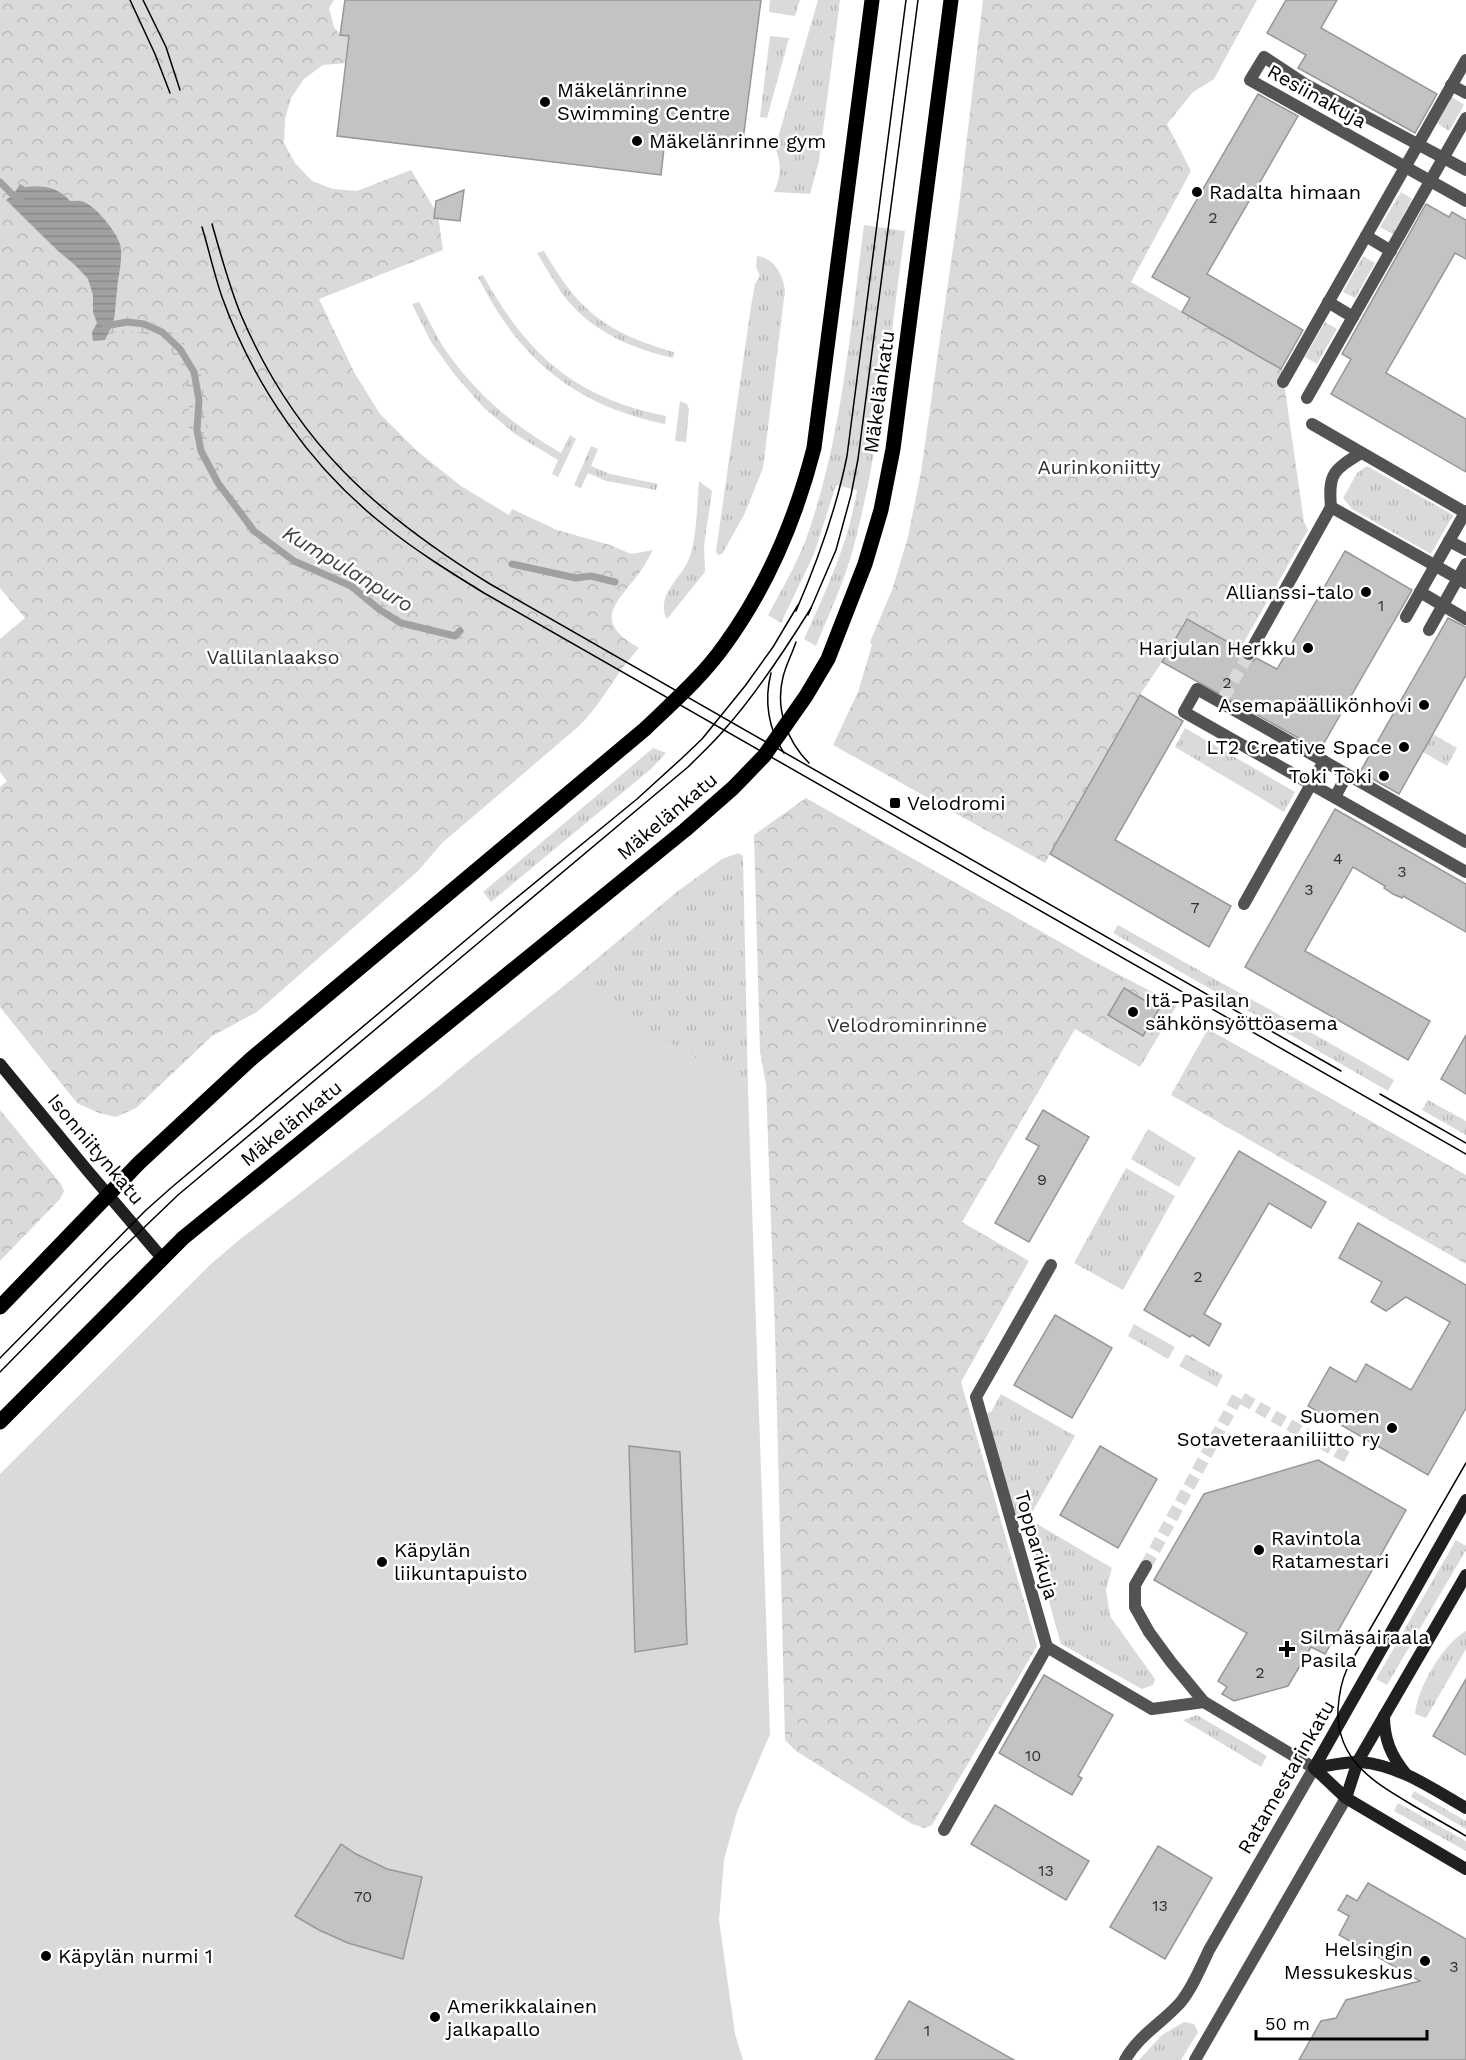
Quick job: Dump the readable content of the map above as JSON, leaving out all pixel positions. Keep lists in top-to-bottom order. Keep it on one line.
{"streets":{"main road":["Mäkelänkatu"],"street":["Resiinakuja","Isonniitynkatu","Topparikuja","Ratamestarinkatu"]},"crossings":[["Mäkelänkatu","Isonniitynkatu"]],"water":["Kumpulanpuro"],"parks":["Aurinkoniitty","Vallilanlaakso","Velodrominrinne"],"places":{"other":["Mäkelänrinne Swimming Centre","Mäkelänrinne gym","Radalta himaan","Allianssi-talo","Harjulan Herkku","Asemapäällikönhovi","LT2 Creative Space","Toki Toki","Itä-Pasilan sähkönsyöttöasema","Suomen Sotaveteraaniliitto ry","Ravintola Ratamestari","Käpylän liikuntapuisto","Käpylän nurmi 1","Helsingin Messukeskus","Amerikkalainen jalkapallo"],"transit":["Velodromi"],"health":["Silmäsairaala Pasila"]},"house_numbers":["2","1","2","4","3","3","7","9","2","2","10","13","70","13","3","1"],"scale_bar":"50 m"}
